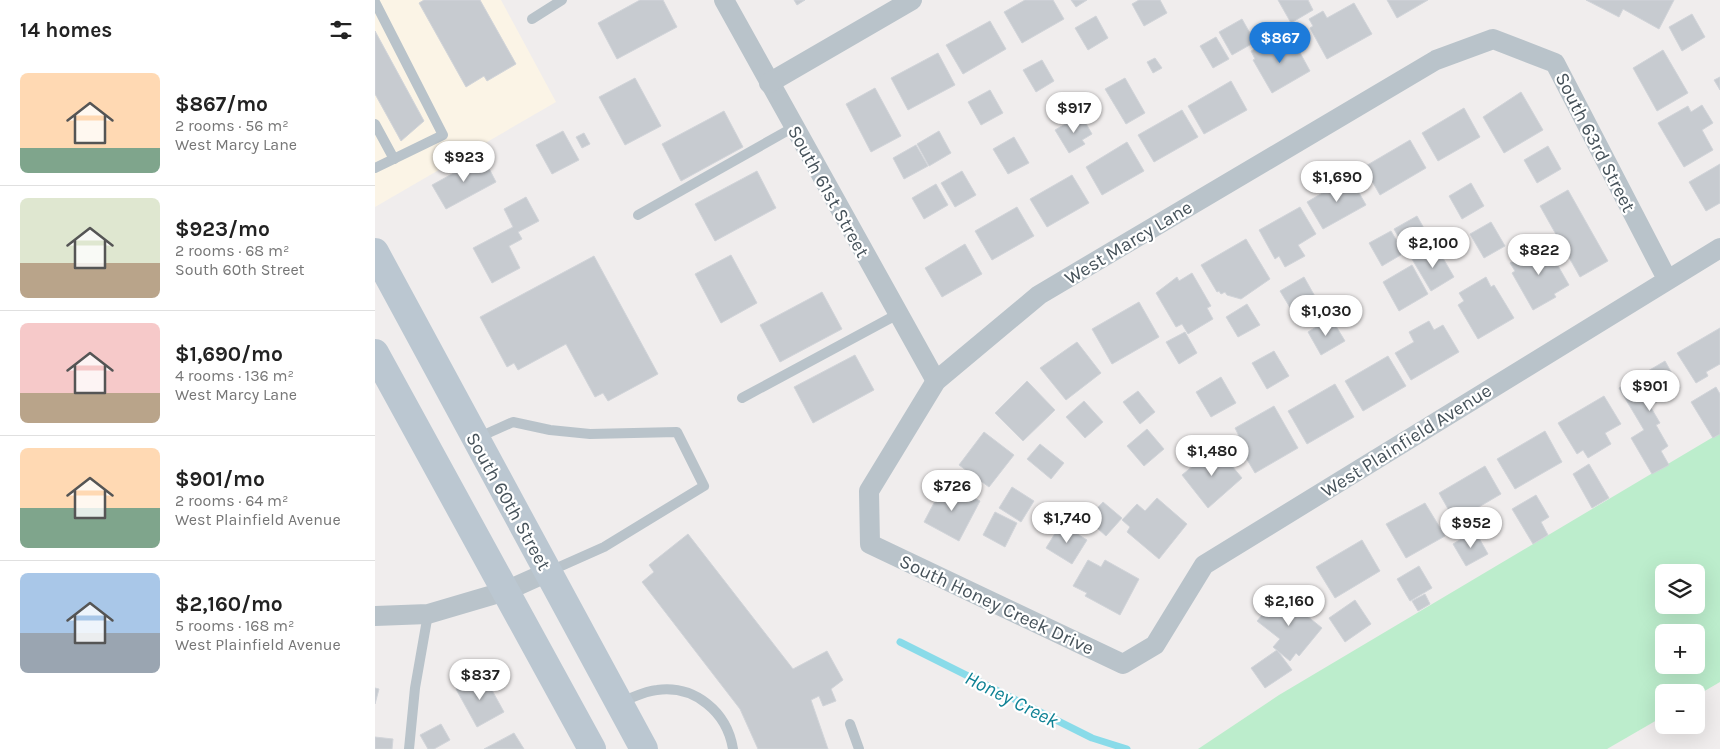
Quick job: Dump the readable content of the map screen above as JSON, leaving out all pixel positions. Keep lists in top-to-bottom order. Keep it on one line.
{"streets":{"main road":["South 60th Street"],"street":["South 63rd Street","South 61st Street","West Marcy Lane","West Plainfield Avenue","South Honey Creek Drive"]},"crossings":[["South 63rd Street","West Marcy Lane"],["South 63rd Street","West Plainfield Avenue"],["South 61st Street","West Marcy Lane"],["West Marcy Lane","South Honey Creek Drive"],["West Plainfield Avenue","South Honey Creek Drive"]],"water":["Honey Creek"],"page":{"heading":"14 homes","price":["$867","$917","$923","$1,690","$2,100","$822","$1,030","$901","$1,480","$726","$1,740","$952","$2,160","$837"],"list":[{"name":"$867/mo","note":"2 rooms · 56 m² · West Marcy Lane"},{"name":"$923/mo","note":"2 rooms · 68 m² · South 60th Street"},{"name":"$1,690/mo","note":"4 rooms · 136 m² · West Marcy Lane"},{"name":"$901/mo","note":"2 rooms · 64 m² · West Plainfield Avenue"},{"name":"$2,160/mo","note":"5 rooms · 168 m² · West Plainfield Avenue"}],"map_buttons":["+","−"]}}
